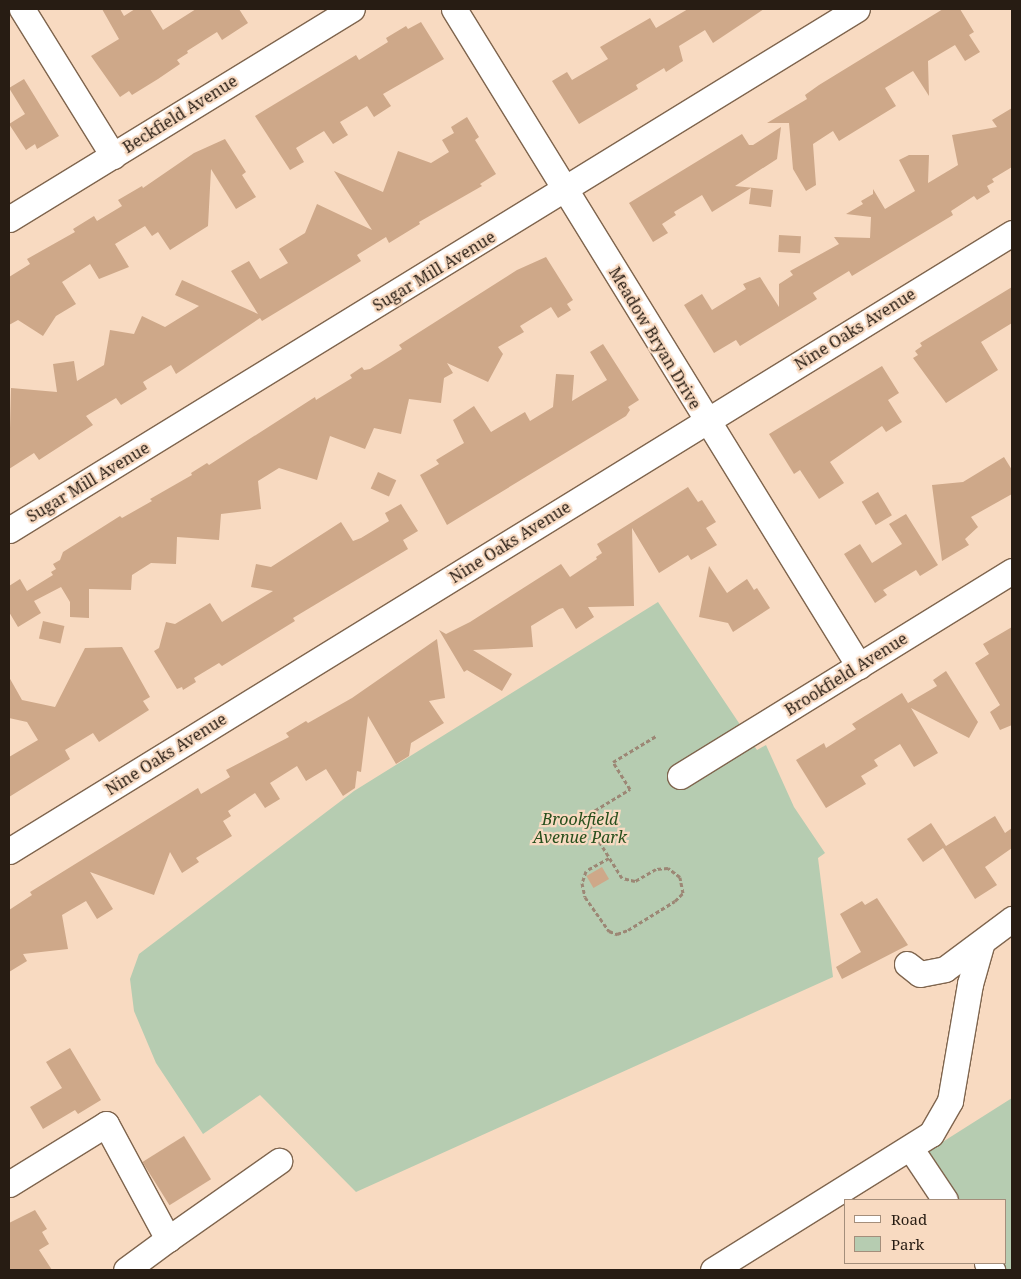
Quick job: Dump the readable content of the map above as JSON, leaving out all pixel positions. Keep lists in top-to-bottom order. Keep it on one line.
{"streets":{"street":["Beckfield Avenue","Sugar Mill Avenue","Nine Oaks Avenue","Meadow Bryan Drive","Brookfield Avenue"]},"crossings":[["Sugar Mill Avenue","Meadow Bryan Drive"],["Nine Oaks Avenue","Meadow Bryan Drive"],["Meadow Bryan Drive","Brookfield Avenue"]],"parks":["Brookfield Avenue Park"],"legend":["Road","Park"]}
